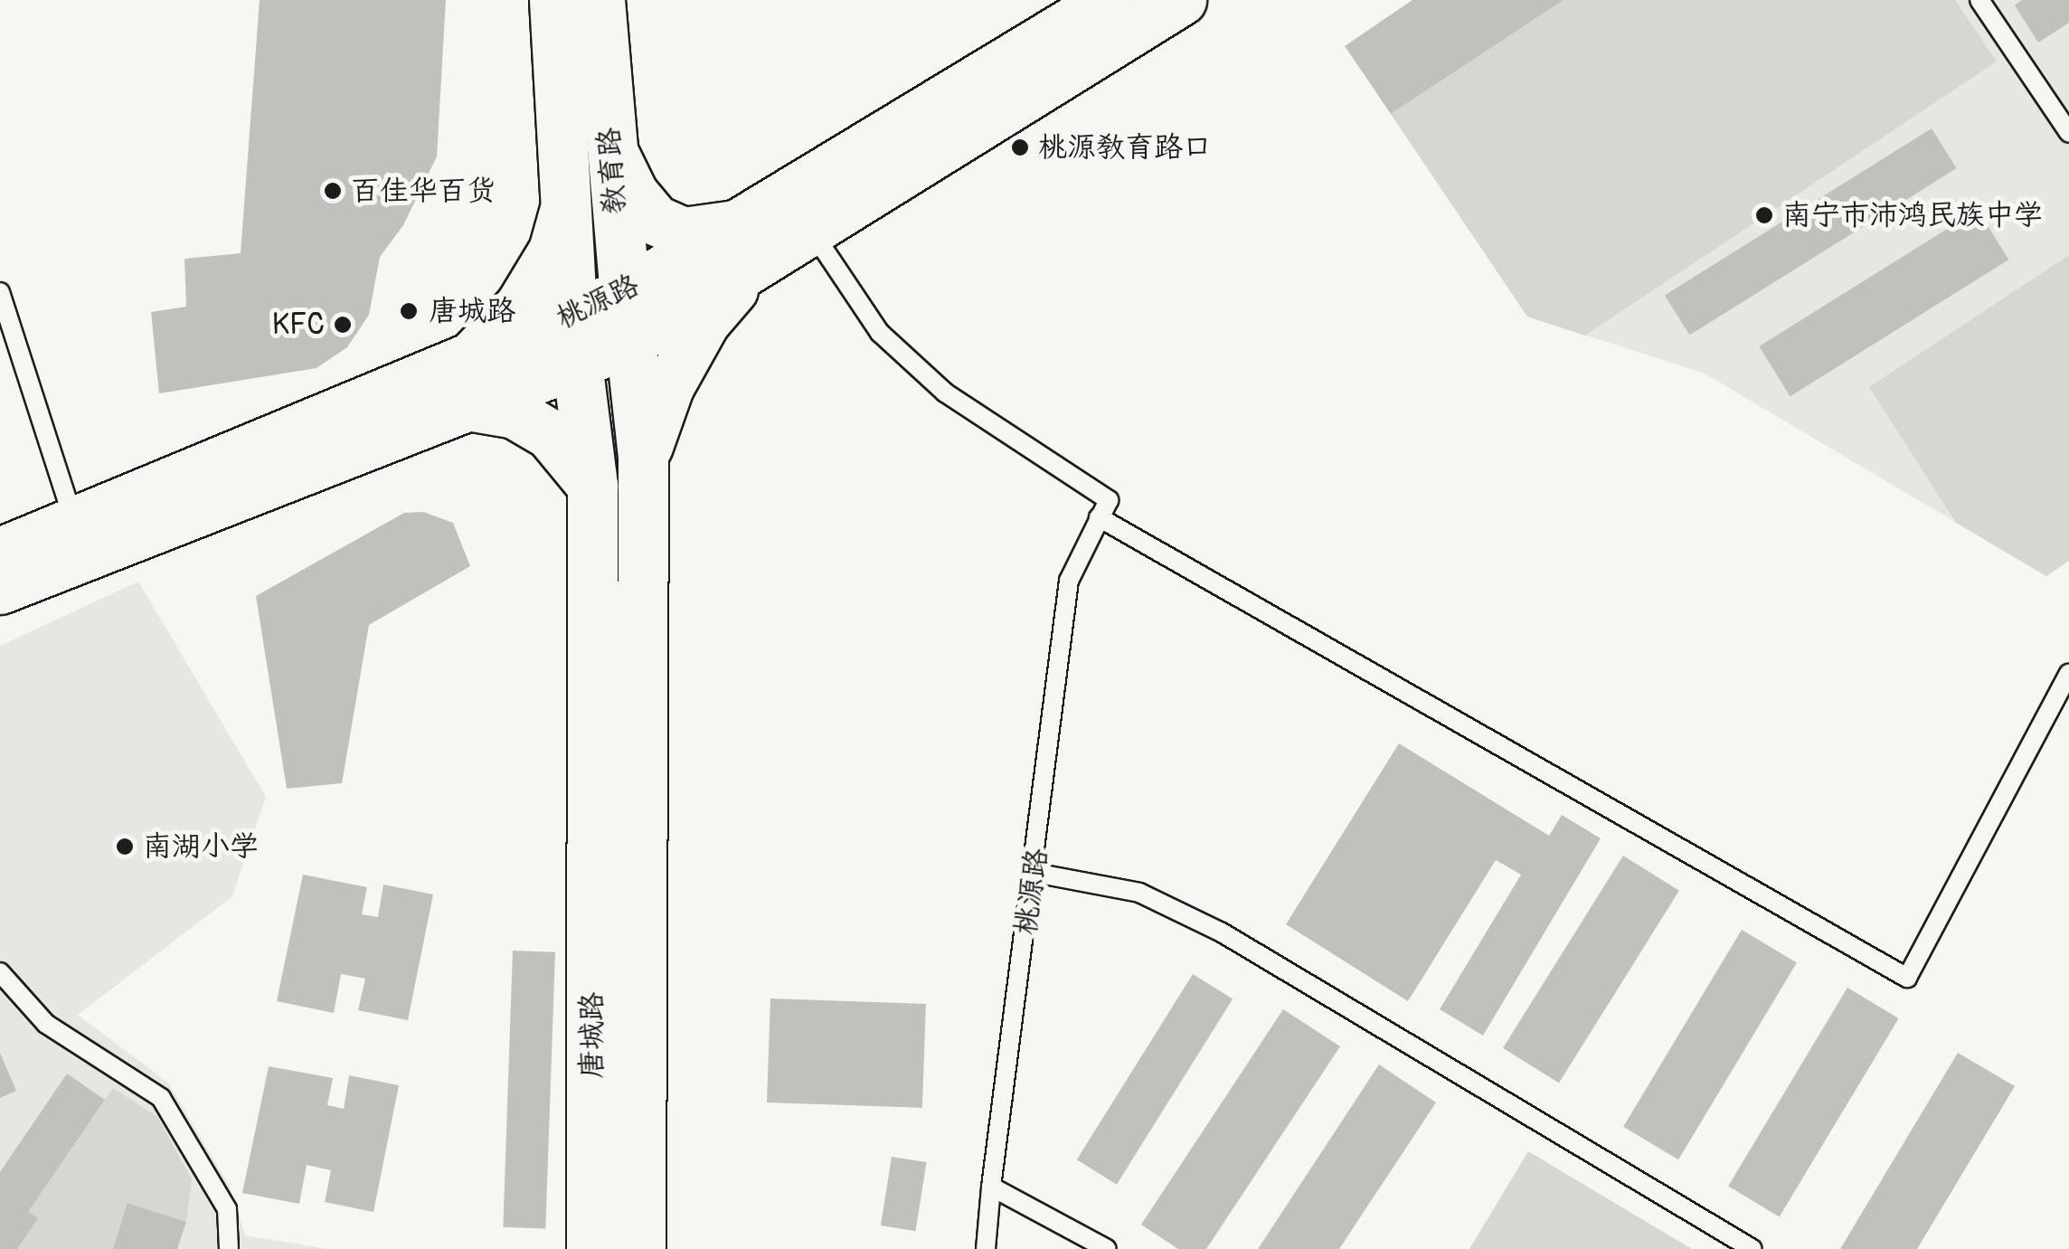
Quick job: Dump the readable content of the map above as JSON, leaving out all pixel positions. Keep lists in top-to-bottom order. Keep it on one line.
{"streets":{"main road":["教育路","桃源路","唐城路"]},"crossings":[["教育路","桃源路"],["教育路","唐城路"],["桃源路","唐城路"]],"places":["桃源教育路口","百佳华百货","南宁市沛鸿民族中学","唐城路","KFC","南湖小学"]}
